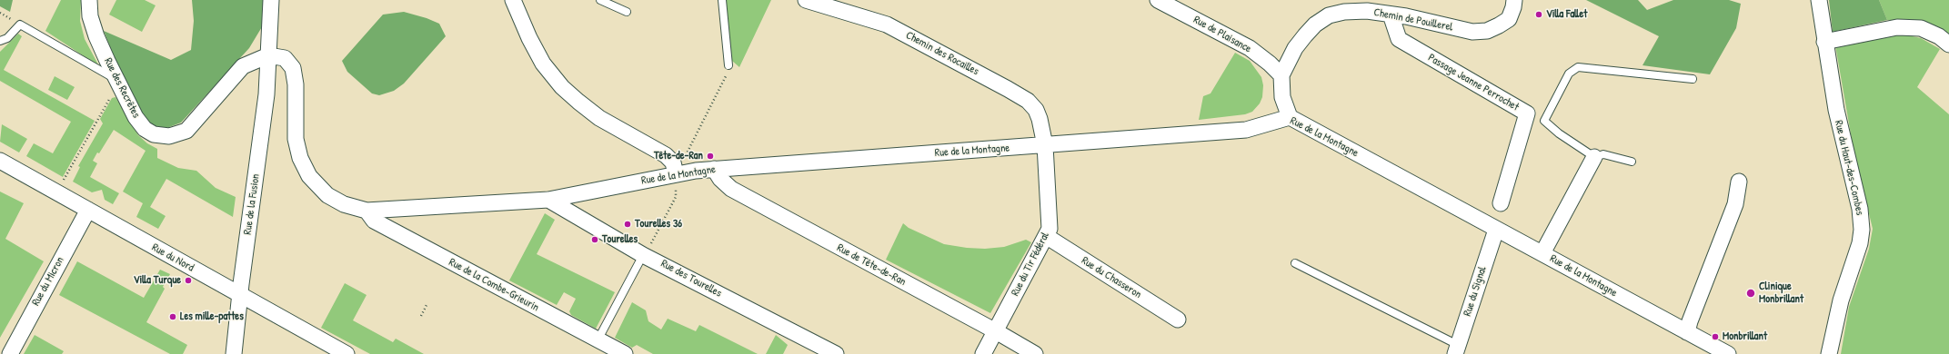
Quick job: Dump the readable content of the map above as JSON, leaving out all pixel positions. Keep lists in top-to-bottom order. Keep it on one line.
{"streets":{"street":["Chemin de Pouillerel","Rue de Plaisance","Chemin des Rocailles","Passage Jeanne Perrochet","Rue des Recrêtes","Rue de la Montagne","Rue du Haut-des-Combes","Rue de la Fusion","Rue du Nord","Rue du Tir Fédéral","Rue de Tête-de-Ran","Rue du Chasseron","Rue des Tourelles","Rue du Micron","Rue de la Combe-Grieurin","Rue du Signal"]},"crossings":[["Chemin de Pouillerel","Rue de Plaisance"],["Chemin de Pouillerel","Passage Jeanne Perrochet"],["Chemin des Rocailles","Rue de la Montagne"],["Chemin des Rocailles","Rue du Tir Fédéral"],["Rue des Recrêtes","Rue de la Montagne"],["Rue des Recrêtes","Rue de la Fusion"],["Rue de la Montagne","Rue de la Fusion"],["Rue de la Montagne","Rue du Tir Fédéral"],["Rue de la Montagne","Rue de Tête-de-Ran"],["Rue de la Montagne","Rue des Tourelles"],["Rue de la Montagne","Rue de la Combe-Grieurin"],["Rue de la Montagne","Rue du Signal"],["Rue de la Fusion","Rue du Nord"],["Rue du Nord","Rue du Micron"],["Rue du Tir Fédéral","Rue de Tête-de-Ran"],["Rue du Tir Fédéral","Rue du Chasseron"]],"places":["Villa Fallet","Tête-de-Ran","Tourelles 36","Tourelles","Villa Turque","Clinique Monbrillant","Les mille-pattes","Monbrillant"]}
